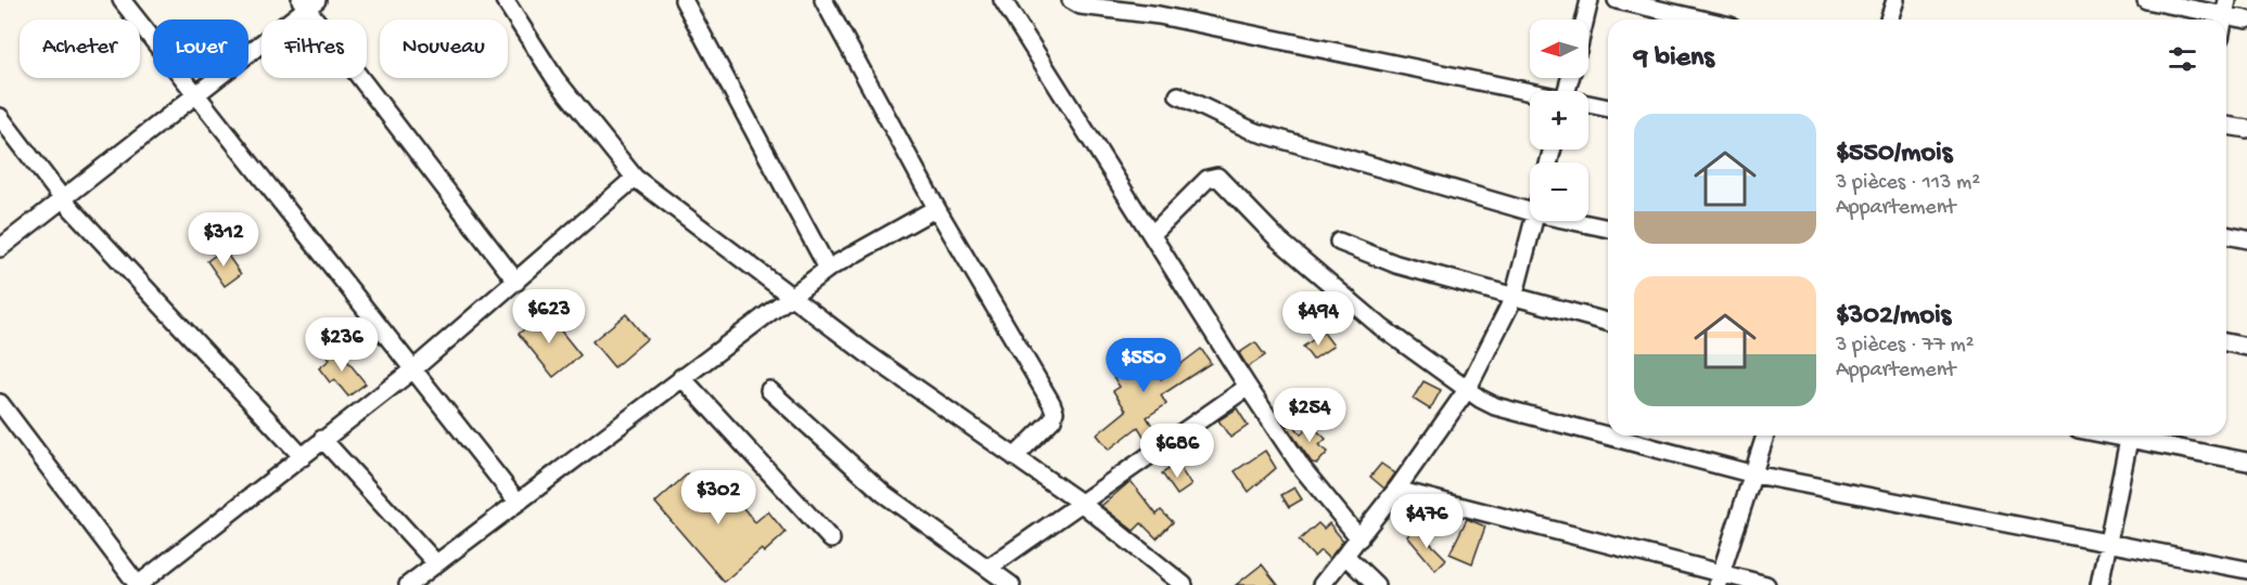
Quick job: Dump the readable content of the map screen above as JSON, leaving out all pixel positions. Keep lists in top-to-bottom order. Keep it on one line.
{"north":"left","page":{"map_buttons":["+","−"],"chip":["Acheter","Louer","Filtres","Nouveau"],"heading":"9 biens","list":[{"name":"$550/mois","note":"3 pièces · 113 m² · Appartement"},{"name":"$302/mois","note":"3 pièces · 77 m² · Appartement"}],"price":["$312","$623","$494","$236","$550","$254","$686","$302","$476"]}}
